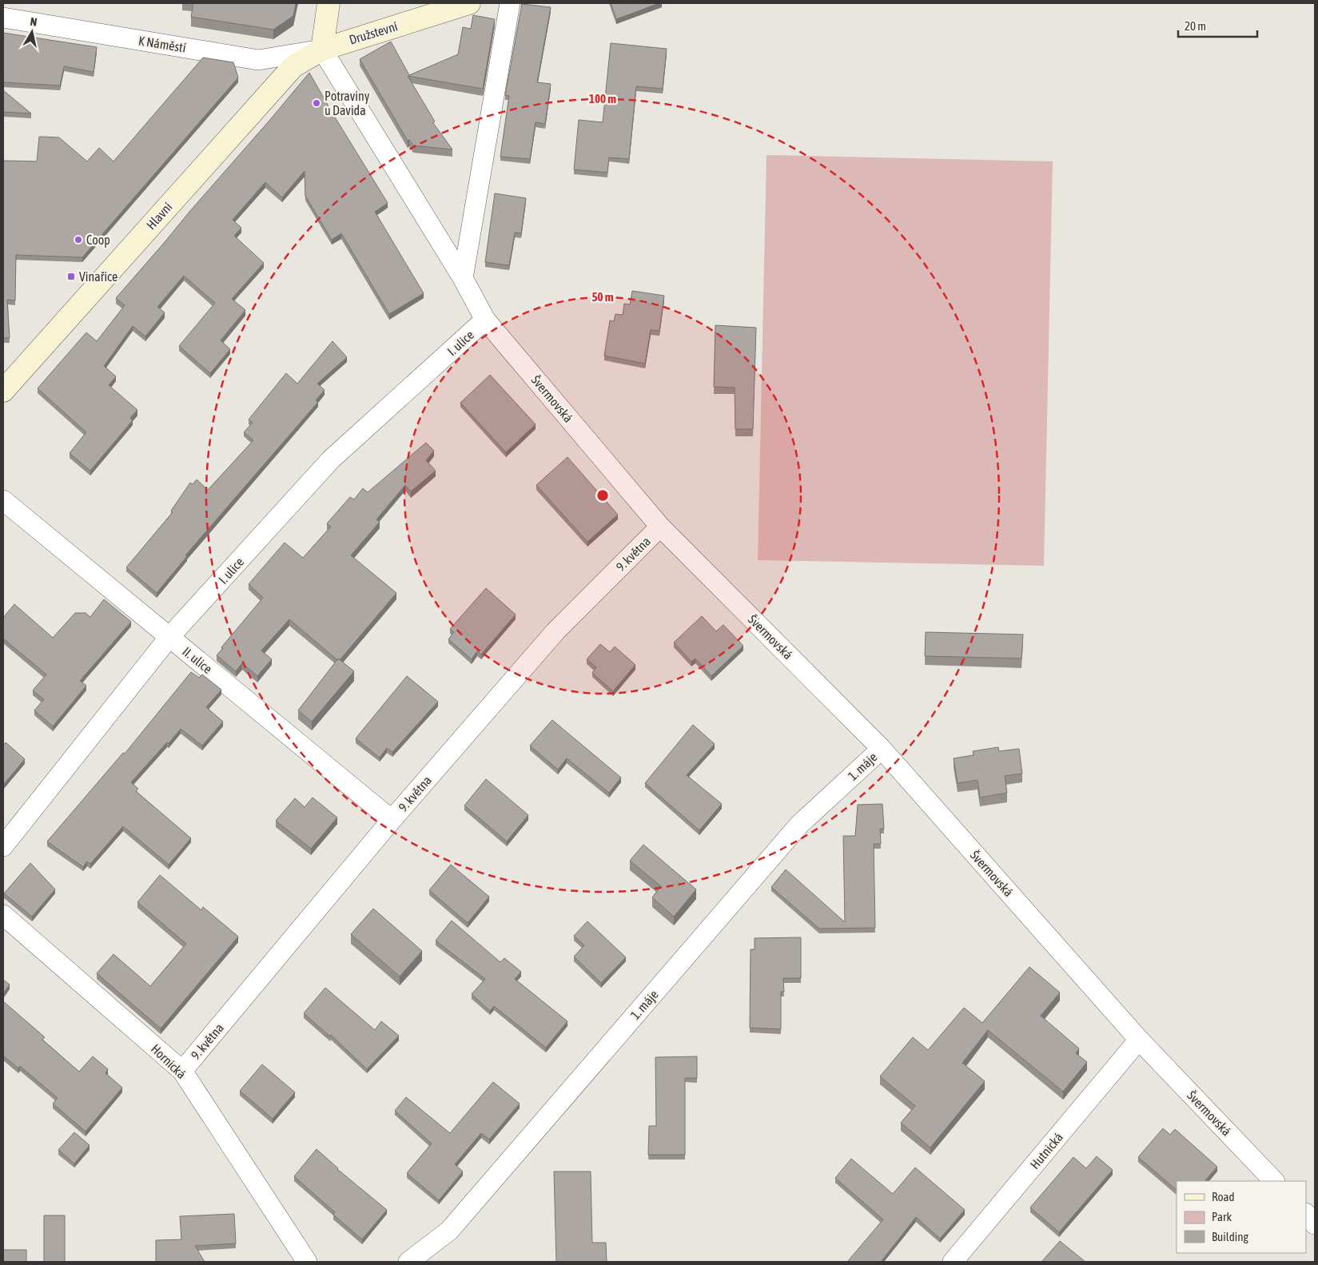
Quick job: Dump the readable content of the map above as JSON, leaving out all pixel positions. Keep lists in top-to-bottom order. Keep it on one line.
{"streets":{"street":["Družstevní","K Náměstí","Hlavní","I. ulice","Švermovská","9. května","II. ulice","1. máje","Hornická","Hutnická"]},"crossings":[["Družstevní","K Náměstí"],["Družstevní","Hlavní"],["Družstevní","Švermovská"],["K Náměstí","Hlavní"],["K Náměstí","Švermovská"],["Hlavní","Švermovská"],["I. ulice","Švermovská"],["I. ulice","II. ulice"],["Švermovská","9. května"],["Švermovská","1. máje"],["Švermovská","Hutnická"],["9. května","II. ulice"],["9. května","Hornická"]],"places":{"other":["Potraviny u Davida","Coop"],"transit":["Vinařice"]},"legend":["Road","Park","Building"],"scale_bar":"20 m","north":"top","rings":["100 m","50 m"]}
